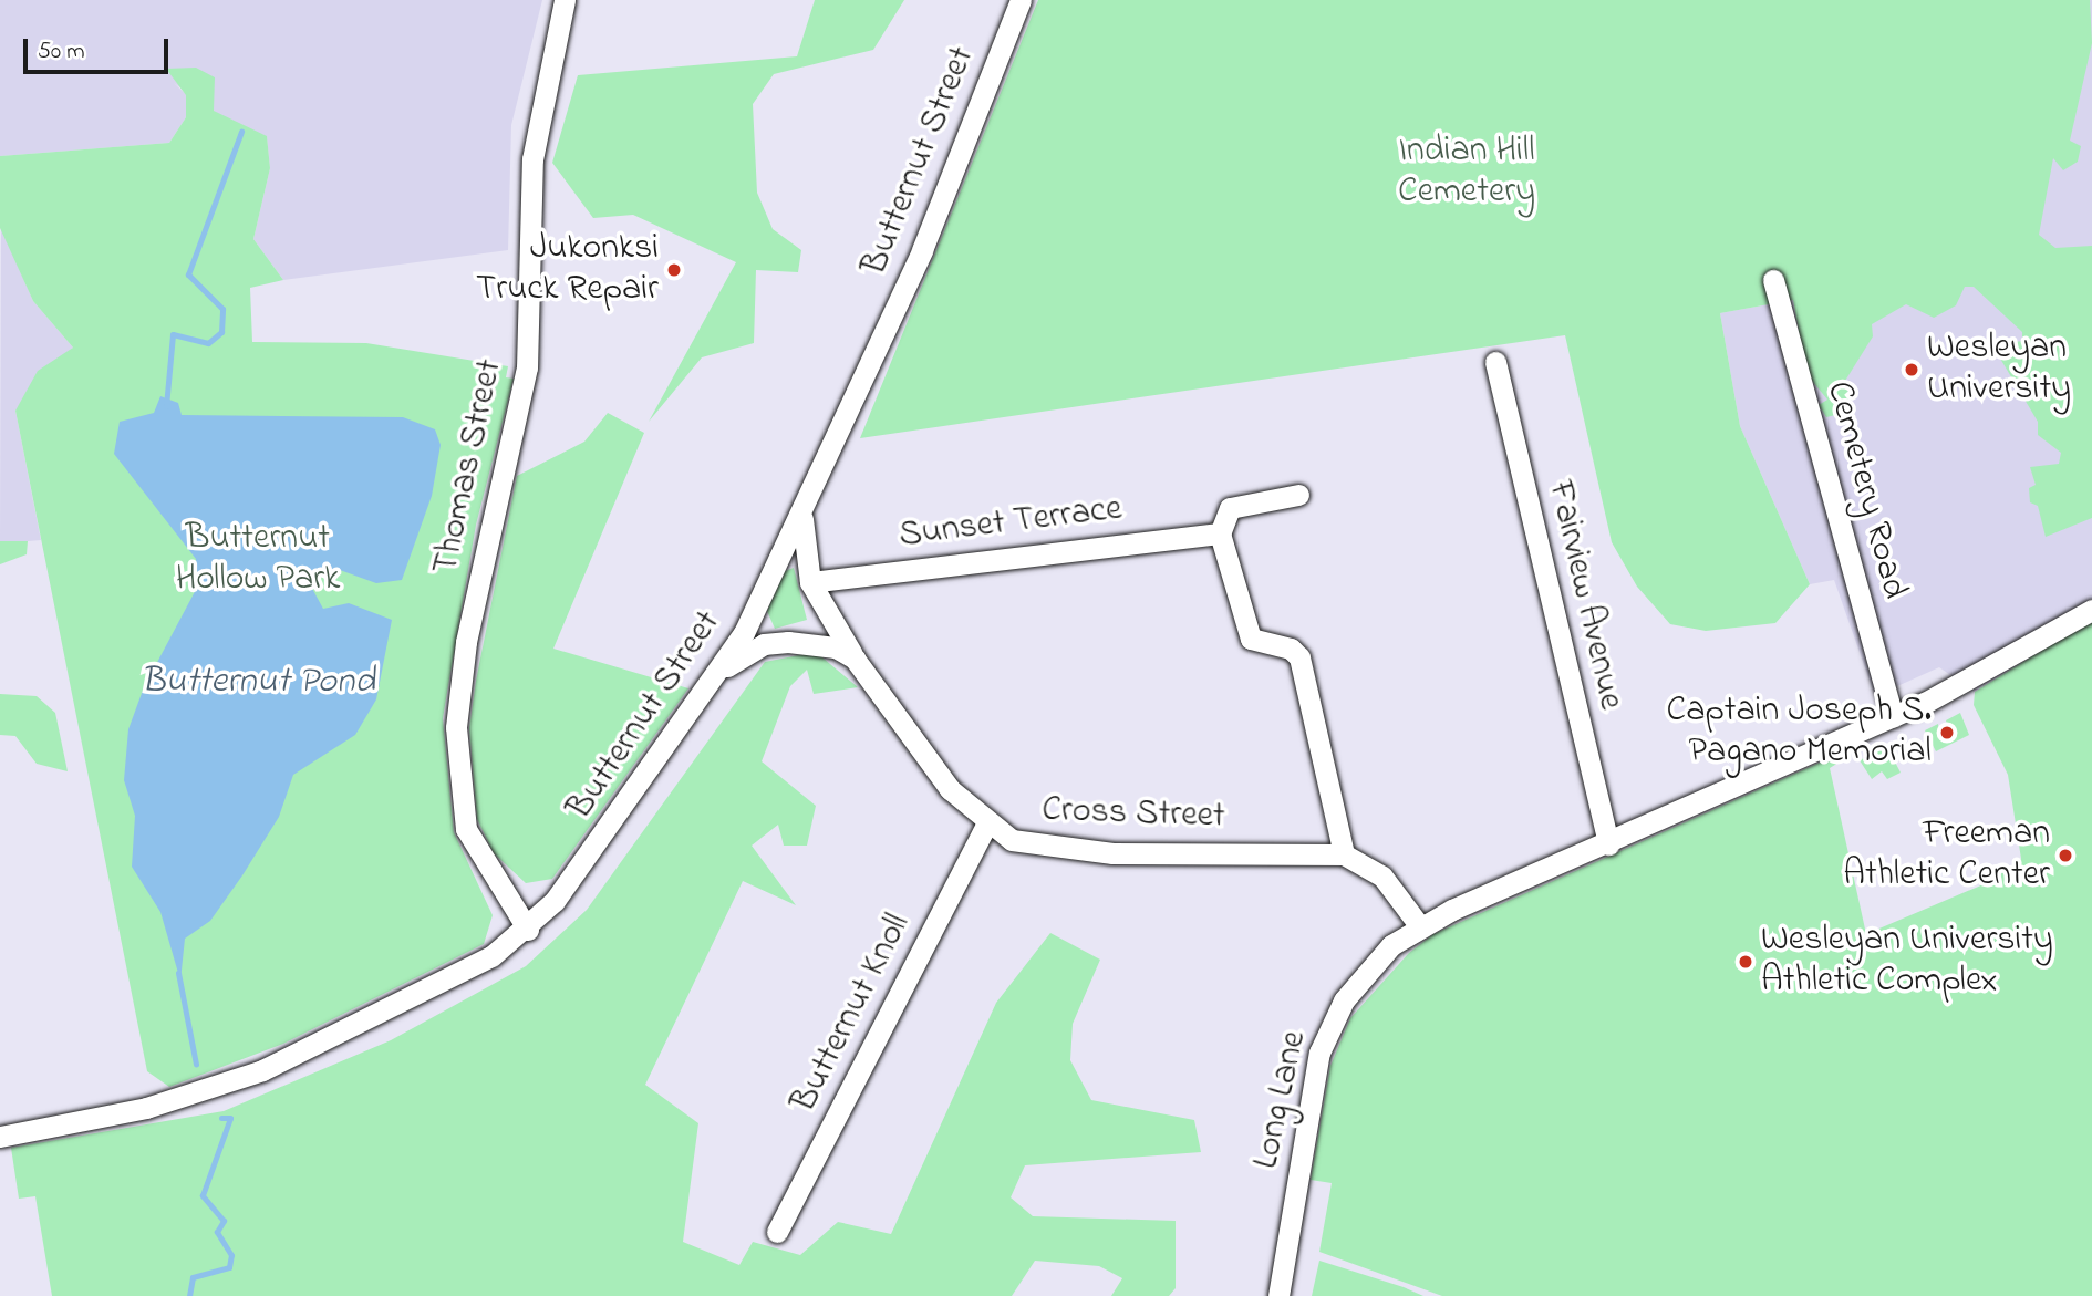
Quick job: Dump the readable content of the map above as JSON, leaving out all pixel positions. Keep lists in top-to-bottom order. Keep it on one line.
{"streets":{"street":["Butternut Street","Thomas Street","Cemetery Road","Sunset Terrace","Fairview Avenue","Cross Street","Butternut Knoll","Long Lane"]},"crossings":[["Butternut Street","Thomas Street"],["Butternut Street","Cross Street"],["Sunset Terrace","Cross Street"],["Fairview Avenue","Long Lane"],["Cross Street","Butternut Knoll"],["Cross Street","Long Lane"]],"water":["Butternut Pond"],"parks":["Indian Hill Cemetery","Butternut Hollow Park"],"places":["Jukonksi Truck Repair","Wesleyan University","Captain Joseph S. Pagano Memorial","Freeman Athletic Center","Wesleyan University Athletic Complex"],"scale_bar":"50 m"}
